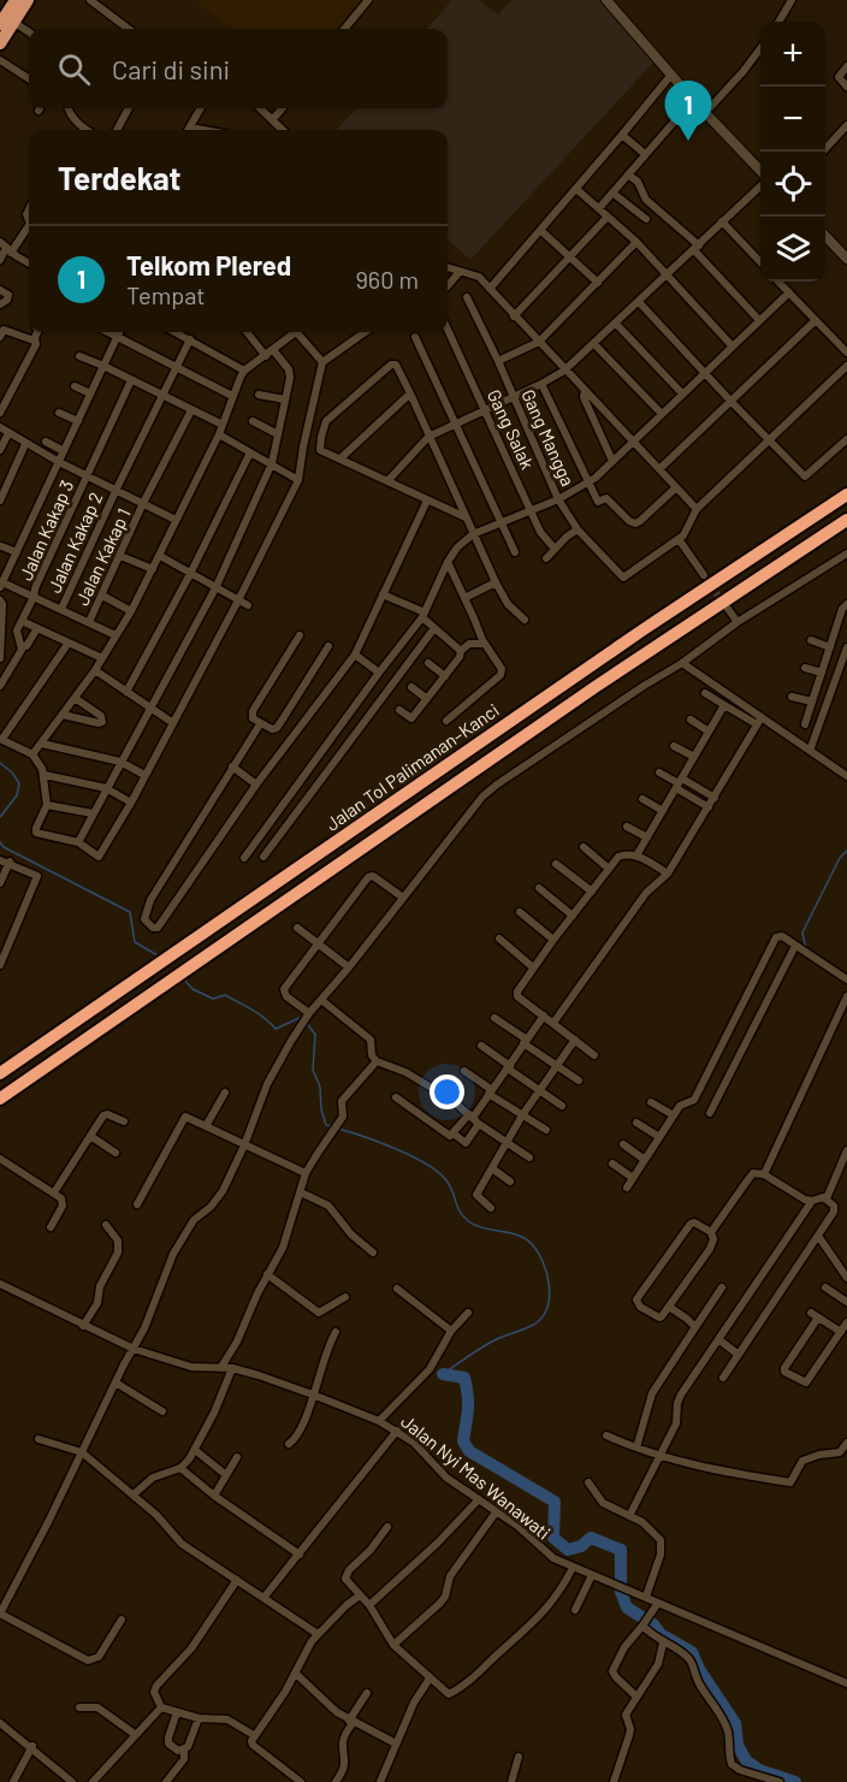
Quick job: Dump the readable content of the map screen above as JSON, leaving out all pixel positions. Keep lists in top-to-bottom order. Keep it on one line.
{"streets":{"highway":["Jalan Tol Palimanan–Kanci"],"street":["Gang Salak","Gang Mangga","Jalan Kakap 3","Jalan Kakap 2","Jalan Kakap 1","Jalan Nyi Mas Wanawati"]},"page":{"map_buttons":["+","−"],"search":"Cari di sini","pins":"1","heading":"Terdekat","list":[{"mark":"1","name":"Telkom Plered","note":"Tempat","value":"960 m"}]}}
